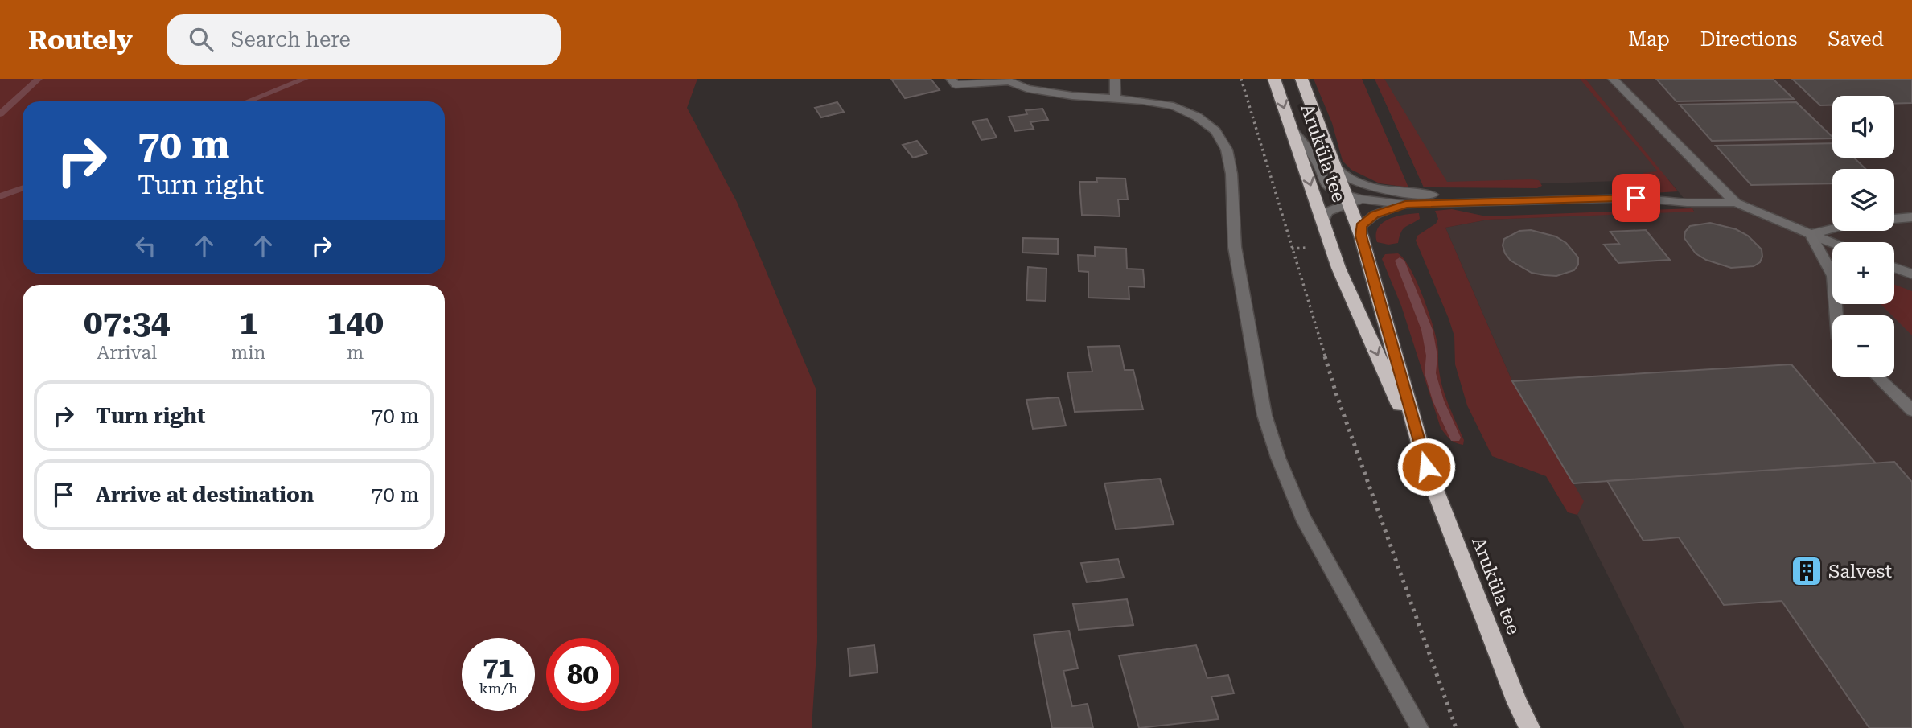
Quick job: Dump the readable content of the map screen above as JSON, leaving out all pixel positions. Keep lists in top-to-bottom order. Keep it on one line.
{"streets":{"highway":["Aruküla tee"]},"places":{"building":["Salvest"]},"page":{"header":"Routely","search":"Search here","nav":["Map","Directions","Saved"],"map_buttons":["+","−"],"turn":["70 m","Turn right"],"eta":["07:34","Arrival","1","min","140","m"],"list":[{"name":"Turn right","value":"70 m"},{"name":"Arrive at destination","value":"70 m"}],"speed":"71 km/h","limit":"80"}}
